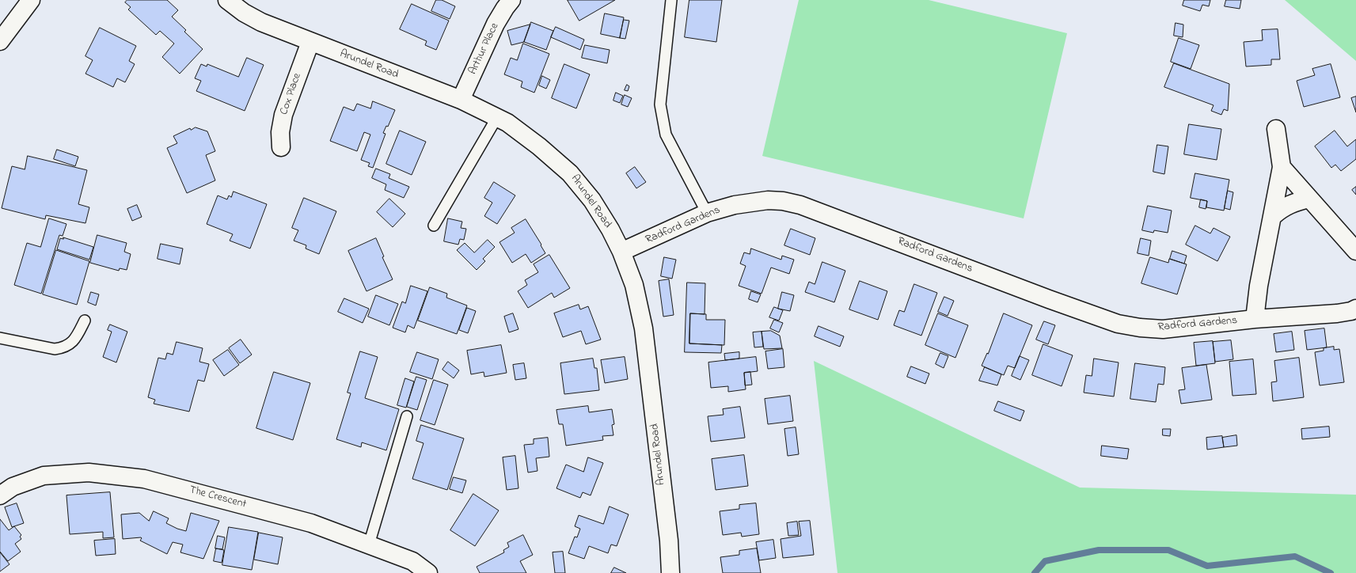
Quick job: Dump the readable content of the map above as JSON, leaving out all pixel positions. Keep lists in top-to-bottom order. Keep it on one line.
{"streets":{"street":["Arthur Place","Arundel Road","Cox Place","Radford Gardens","The Crescent"]},"crossings":[["Arthur Place","Arundel Road"],["Arundel Road","Cox Place"],["Arundel Road","Radford Gardens"]]}
